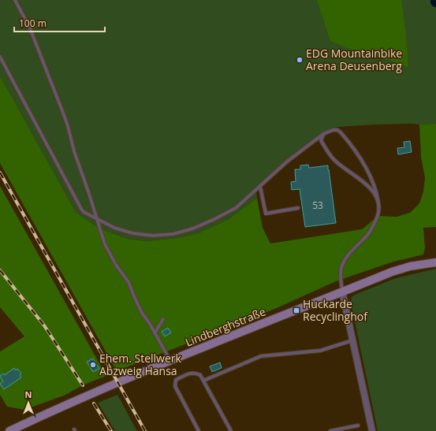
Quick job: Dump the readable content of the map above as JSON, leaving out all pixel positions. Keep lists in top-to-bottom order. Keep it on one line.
{"streets":{"main road":["Lindberghstraße"]},"places":{"other":["EDG Mountainbike Arena Deusenberg","Ehem. Stellwerk Abzweig Hansa"],"transit":["Huckarde Recyclinghof"]},"house_numbers":["53"],"scale_bar":"100 m","north":"top"}
